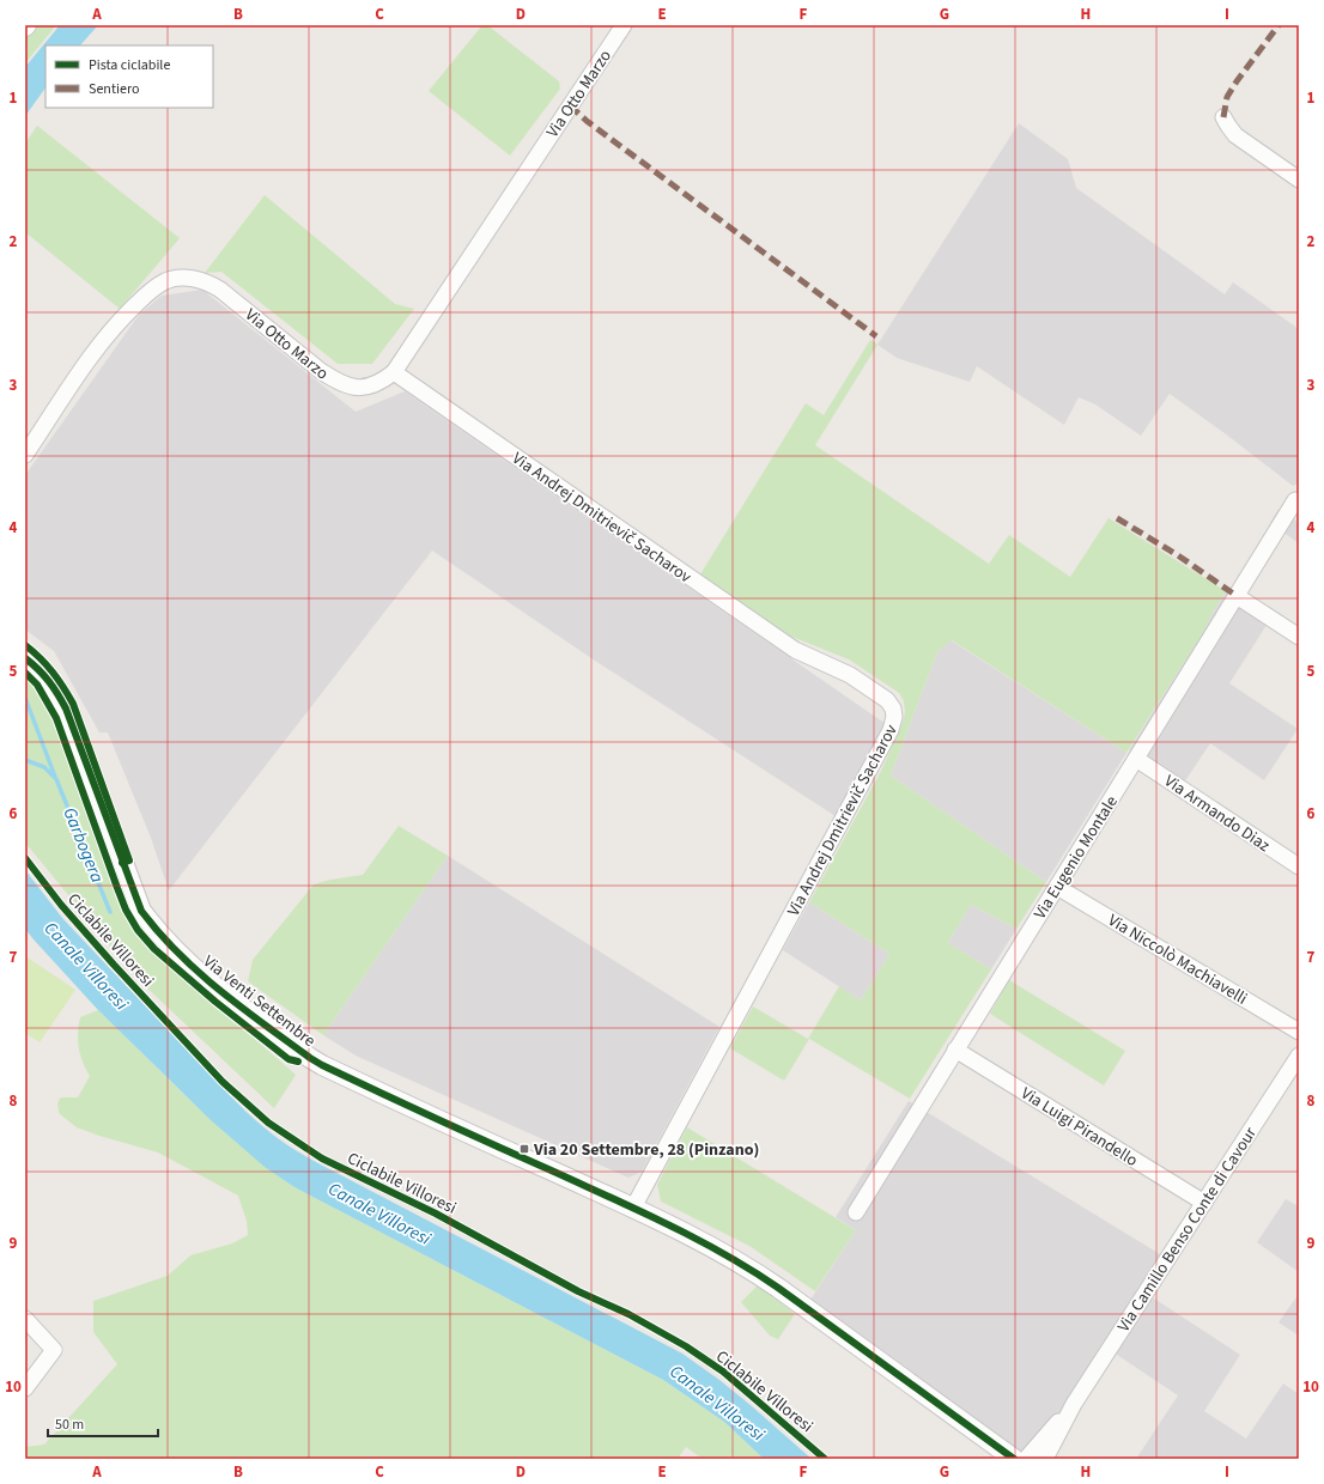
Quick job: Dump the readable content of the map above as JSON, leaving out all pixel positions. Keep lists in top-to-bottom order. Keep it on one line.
{"streets":{"street":["Via Otto Marzo","Via Andrej Dmitrievič Sacharov","Via Armando Diaz","Via Eugenio Montale","Via Niccolò Machiavelli","Via Venti Settembre","Via Luigi Pirandello","Via Camillo Benso Conte di Cavour"],"cycle path":["Ciclabile Villoresi"]},"crossings":[["Via Otto Marzo","Via Andrej Dmitrievič Sacharov"],["Via Andrej Dmitrievič Sacharov","Via Venti Settembre"],["Via Armando Diaz","Via Eugenio Montale"],["Via Eugenio Montale","Via Niccolò Machiavelli"],["Via Eugenio Montale","Via Luigi Pirandello"],["Via Luigi Pirandello","Via Camillo Benso Conte di Cavour"]],"water":["Garbogera","Canale Villoresi"],"places":{"transit":["Via 20 Settembre, 28 (Pinzano)"]},"legend":["Pista ciclabile","Sentiero"],"scale_bar":"50 m","grid":{"columns":["A","B","C","D","E","F","G","H","I"],"rows":["1","2","3","4","5","6","7","8","9","10"]}}
